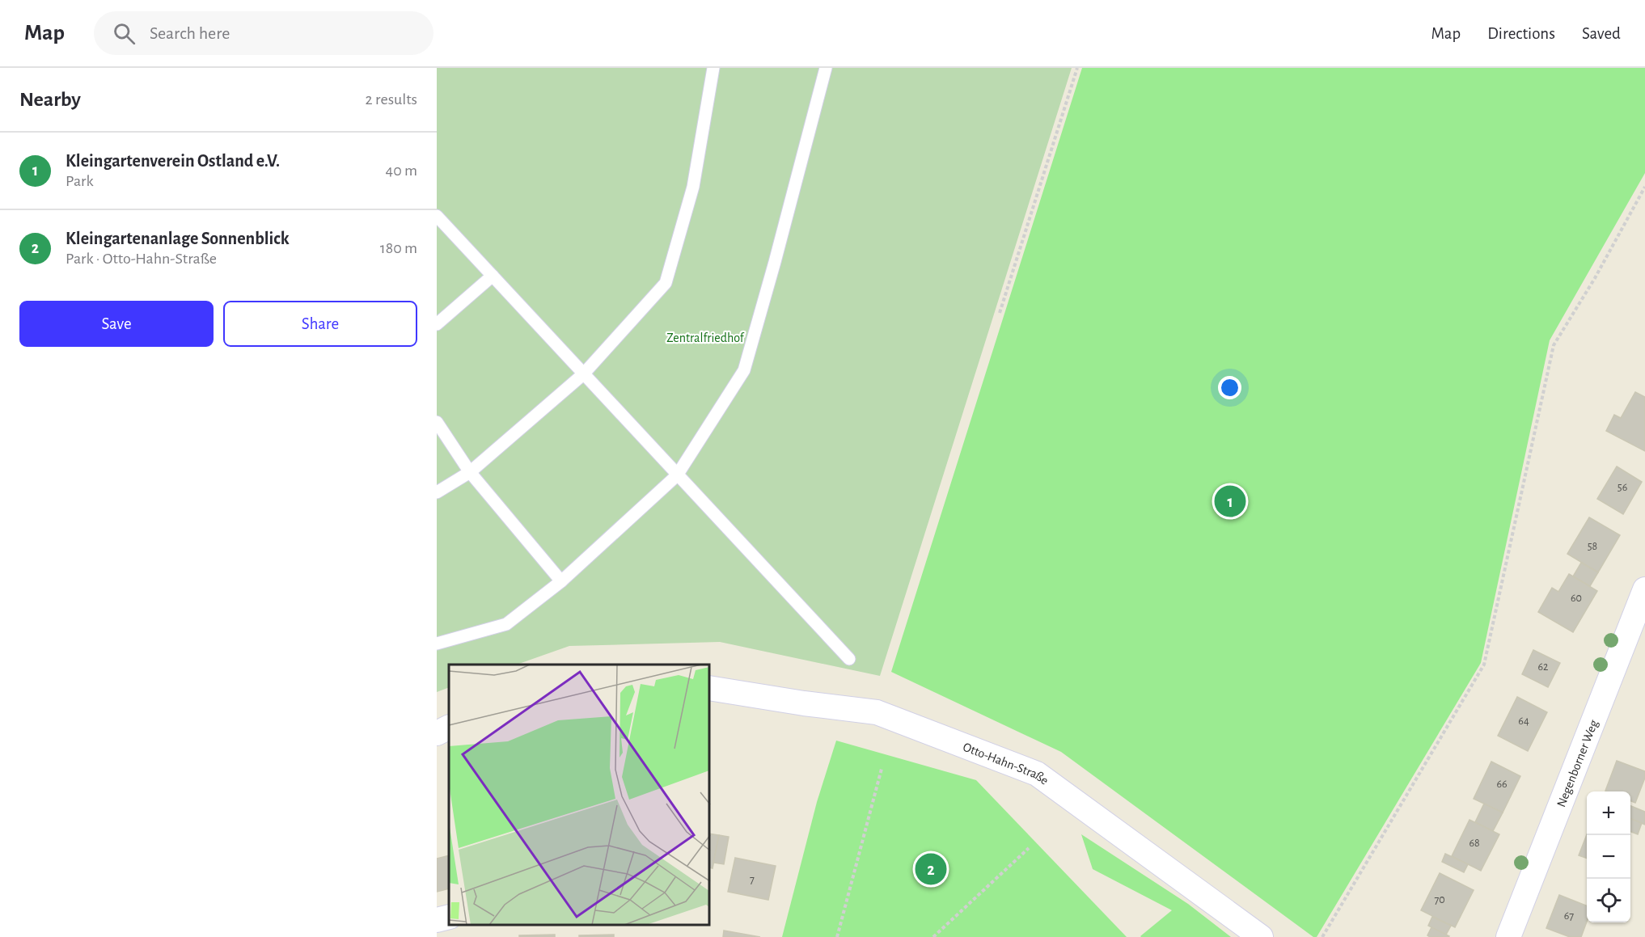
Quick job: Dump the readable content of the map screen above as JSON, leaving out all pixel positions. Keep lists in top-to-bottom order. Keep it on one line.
{"streets":{"street":["Negenborner Weg","Otto-Hahn-Straße"]},"parks":["Zentralfriedhof"],"house_numbers":["56","58","60","62","64","66","68","7","70","67"],"page":{"header":"Map","search":"Search here","nav":["Map","Directions","Saved"],"heading":["Nearby","2 results"],"list":[{"mark":"1","name":"Kleingartenverein Ostland e.V.","note":"Park","value":"40 m"},{"mark":"2","name":"Kleingartenanlage Sonnenblick","note":"Park · Otto-Hahn-Straße","value":"180 m"}],"buttons":["Save","Share"],"pins":["1","2"],"map_buttons":["+","−"]}}
